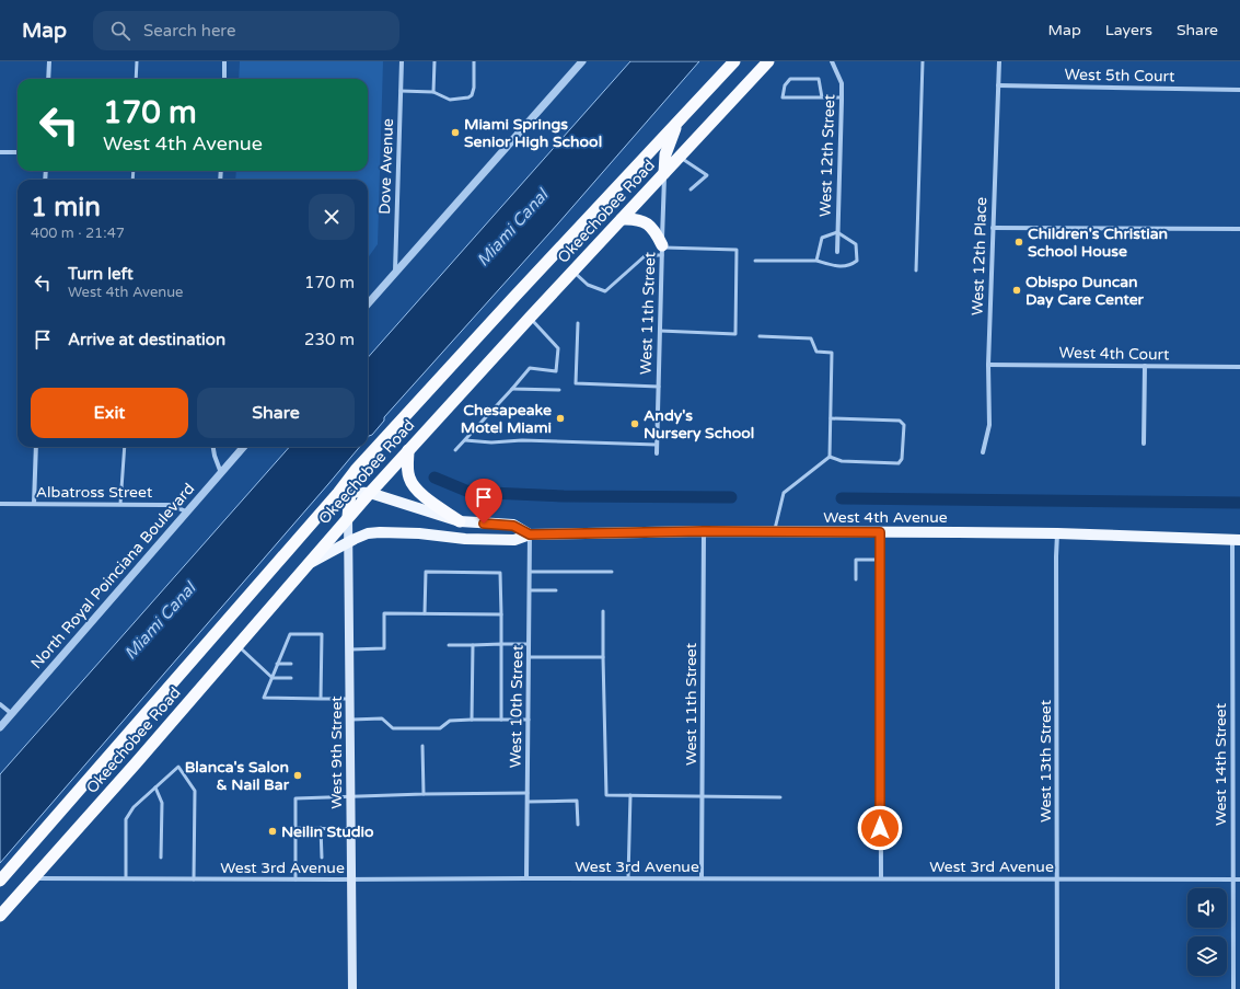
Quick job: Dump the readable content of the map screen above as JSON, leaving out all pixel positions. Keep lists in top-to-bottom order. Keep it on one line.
{"streets":{"highway":["Okeechobee Road"],"main road":["West 4th Avenue","West 9th Street"],"street":["West 5th Court","West 12th Street","Dove Avenue","West 12th Place","West 11th Street","West 4th Court","Albatross Street","North Royal Poinciana Boulevard","West 10th Street","West 13th Street","West 14th Street","West 3rd Avenue"]},"crossings":[["West 5th Court","West 12th Place"],["Okeechobee Road","West 11th Street"],["Okeechobee Road","West 4th Avenue"],["Okeechobee Road","West 9th Street"],["Okeechobee Road","West 3rd Avenue"],["West 12th Place","West 4th Court"],["West 11th Street","West 4th Avenue"],["West 11th Street","West 3rd Avenue"],["Albatross Street","North Royal Poinciana Boulevard"],["West 4th Avenue","West 10th Street"],["West 4th Avenue","West 9th Street"],["West 4th Avenue","West 13th Street"],["West 4th Avenue","West 14th Street"],["West 10th Street","West 3rd Avenue"],["West 9th Street","West 3rd Avenue"],["West 13th Street","West 3rd Avenue"],["West 14th Street","West 3rd Avenue"]],"water":["Miami Canal"],"places":["Miami Springs Senior High School","Children's Christian School House","Obispo Duncan Day Care Center","Chesapeake Motel Miami","Andy's Nursery School","Blanca's Salon & Nail Bar","Neilin Studio"],"page":{"header":"Map","search":"Search here","nav":["Map","Layers","Share"],"turn":["170 m","West 4th Avenue"],"heading":["1 min","400 m · 21:47"],"list":[{"name":"Turn left","note":"West 4th Avenue","value":"170 m"},{"name":"Arrive at destination","value":"230 m"}],"buttons":["Exit","Share"]}}
